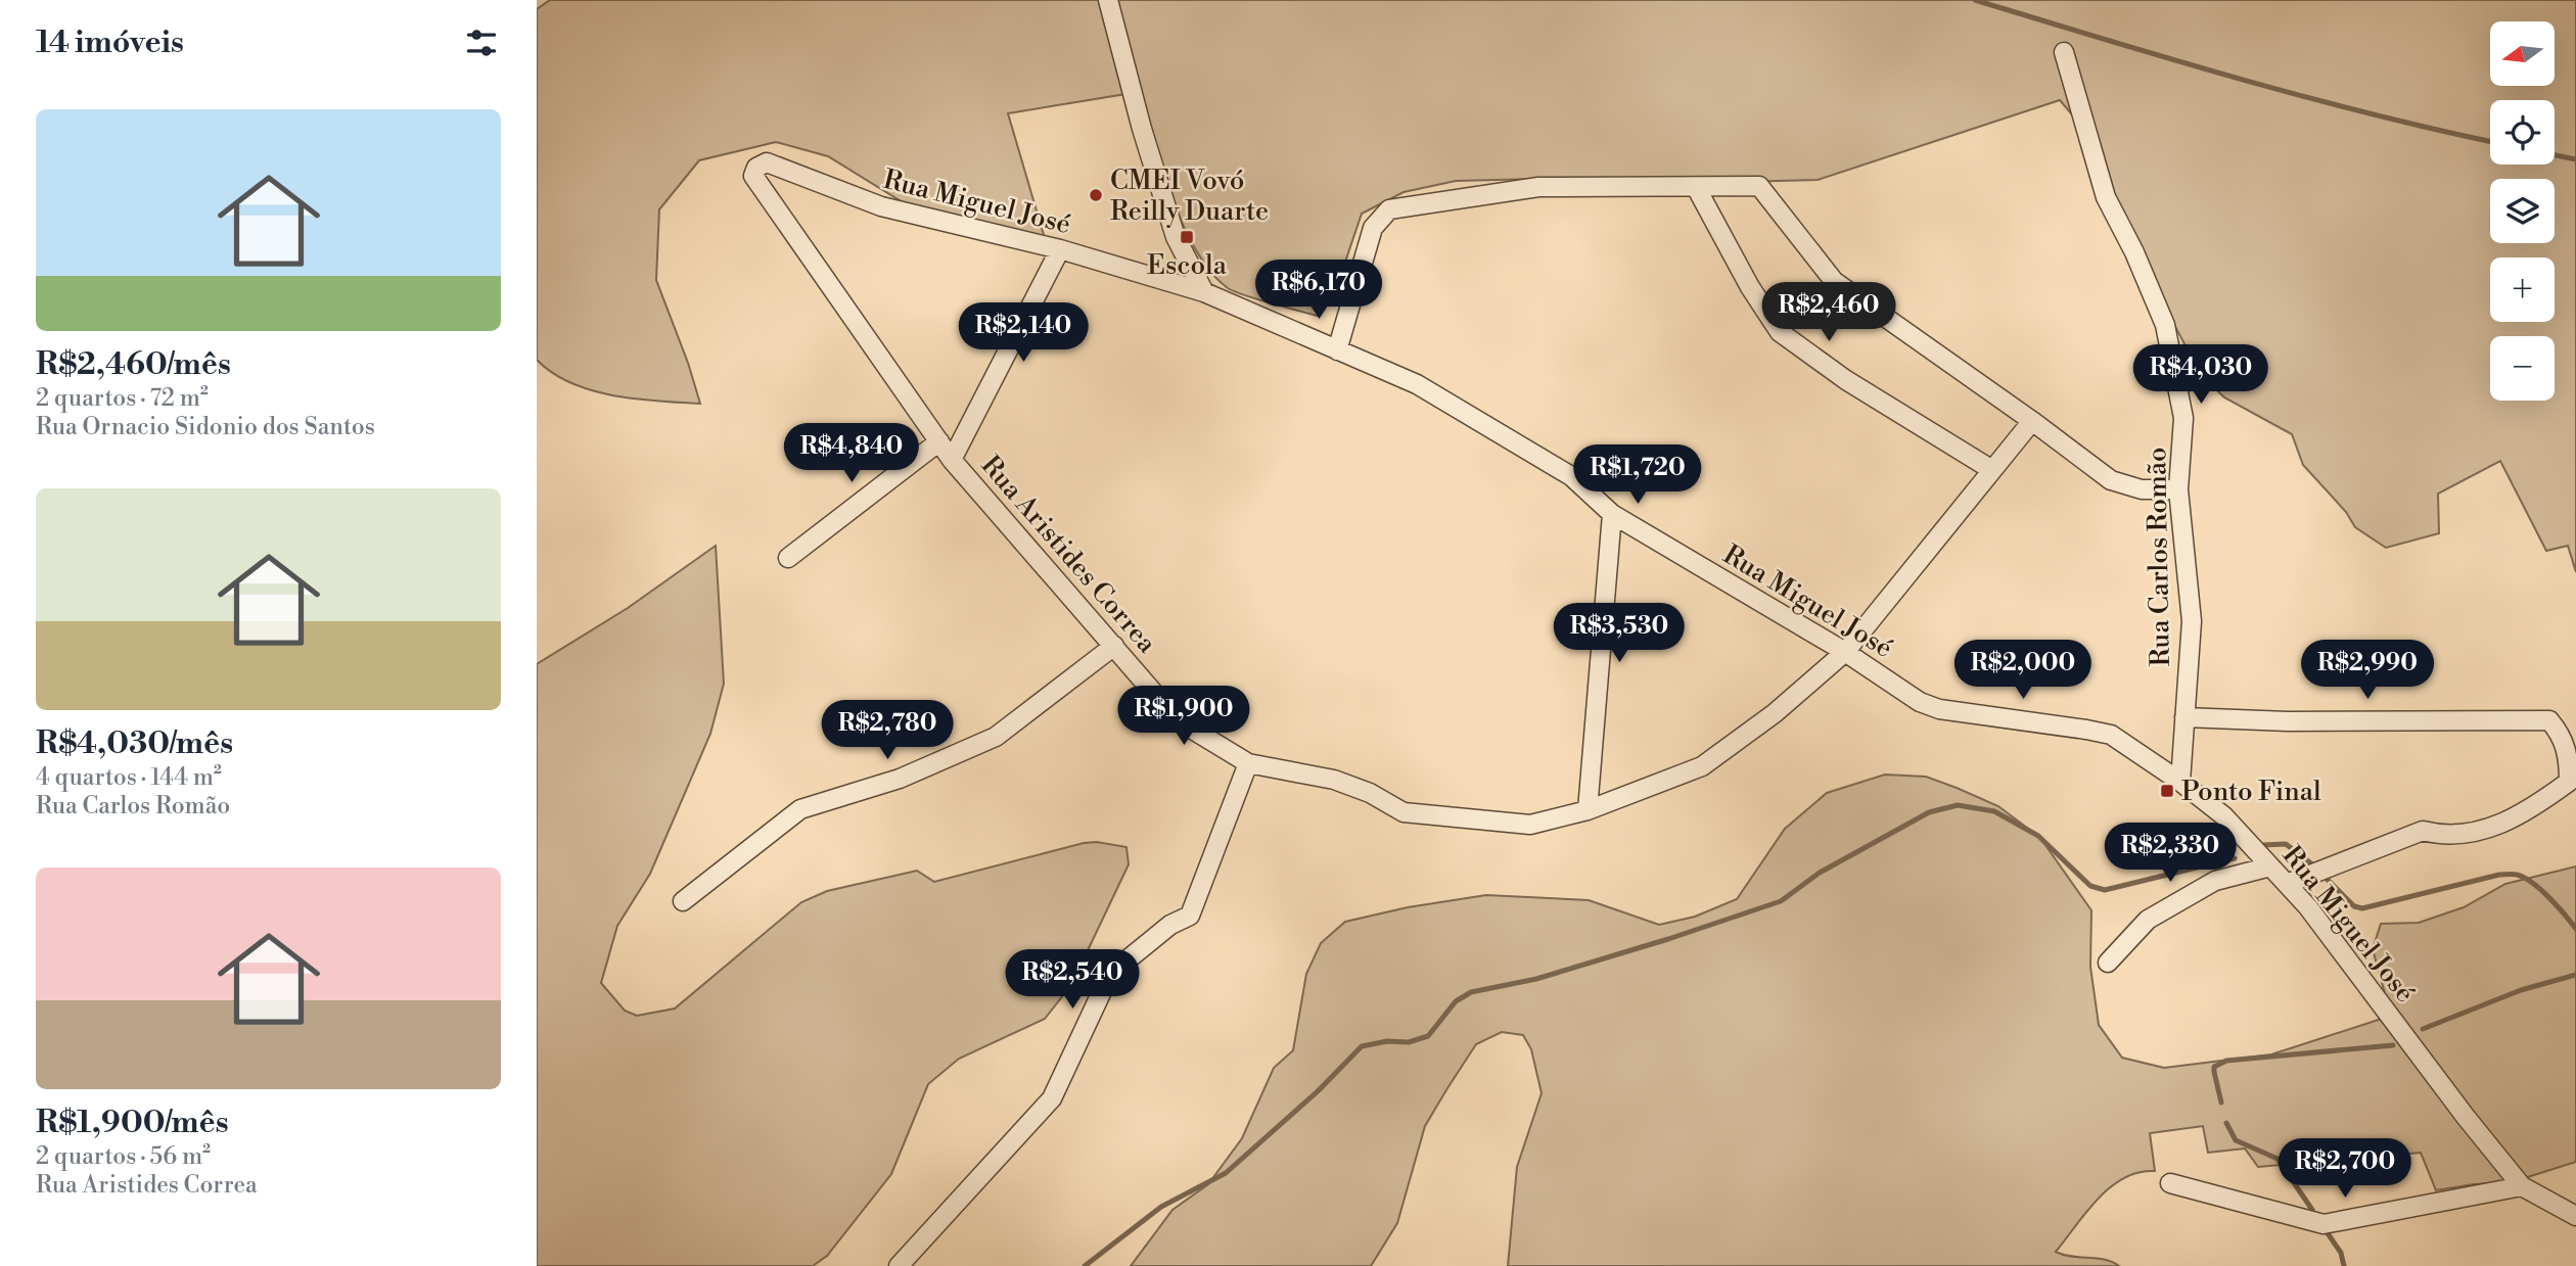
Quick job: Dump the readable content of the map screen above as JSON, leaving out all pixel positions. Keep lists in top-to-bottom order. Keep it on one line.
{"streets":{"street":["Rua Miguel José","Rua Aristides Correa","Rua Carlos Romão"]},"crossings":[["Rua Miguel José","Rua Aristides Correa"],["Rua Miguel José","Rua Carlos Romão"]],"places":{"other":["CMEI Vovó Reilly Duarte"],"transit":["Escola","Ponto Final"]},"north":"left","page":{"heading":"14 imóveis","map_buttons":["+","−"],"list":[{"name":"R$2,460/mês","note":"2 quartos · 72 m² · Rua Ornacio Sidonio dos Santos"},{"name":"R$4,030/mês","note":"4 quartos · 144 m² · Rua Carlos Romão"},{"name":"R$1,900/mês","note":"2 quartos · 56 m² · Rua Aristides Correa"}],"price":["R$6,170","R$2,460","R$2,140","R$4,030","R$4,840","R$1,720","R$3,530","R$2,000","R$2,990","R$1,900","R$2,780","R$2,330","R$2,540","R$2,700"]}}
